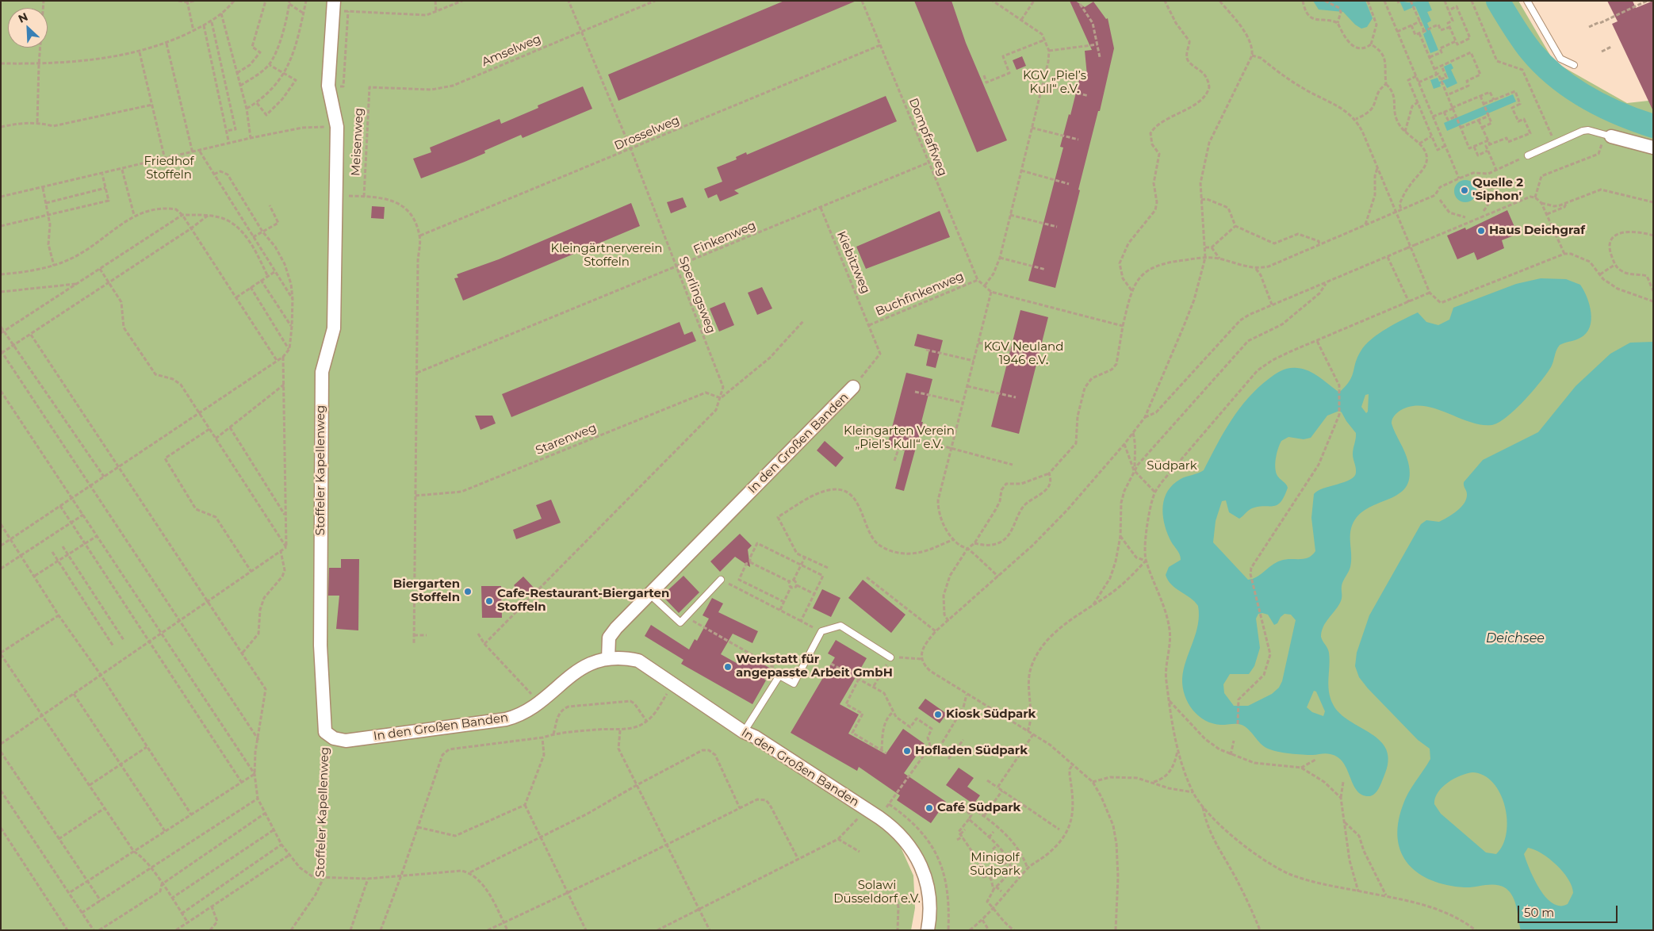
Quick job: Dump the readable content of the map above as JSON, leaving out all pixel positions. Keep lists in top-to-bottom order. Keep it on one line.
{"streets":{"street":["In den Großen Banden","Stoffeler Kapellenweg"],"path":["Amselweg","Drosselweg","Dompfaffweg","Meisenweg","Finkenweg","Kiebitzweg","Buchfinkenweg","Sperlingsweg","Starenweg"]},"crossings":[["Amselweg","Meisenweg"],["Amselweg","Sperlingsweg"],["Drosselweg","Dompfaffweg"],["Drosselweg","Sperlingsweg"],["Dompfaffweg","Finkenweg"],["Dompfaffweg","Buchfinkenweg"],["Finkenweg","Kiebitzweg"],["Finkenweg","Sperlingsweg"],["Kiebitzweg","Buchfinkenweg"],["Kiebitzweg","In den Großen Banden"],["Sperlingsweg","Starenweg"],["In den Großen Banden","Stoffeler Kapellenweg"]],"water":["Deichsee"],"parks":["KGV „Piel’s Kull“ e.V.","Friedhof Stoffeln","Kleingärtnerverein Stoffeln","KGV Neuland 1946 e.V.","Kleingarten Verein „Piel’s Kull“ e.V.","Südpark","Minigolf Südpark","Solawi Düsseldorf e.V."],"places":["Quelle 2 'Siphon'","Haus Deichgraf","Biergarten Stoffeln","Cafe-Restaurant-Biergarten Stoffeln","Werkstatt für angepasste Arbeit GmbH","Kiosk Südpark","Hofladen Südpark","Café Südpark"],"scale_bar":"50 m","north":"top left"}
